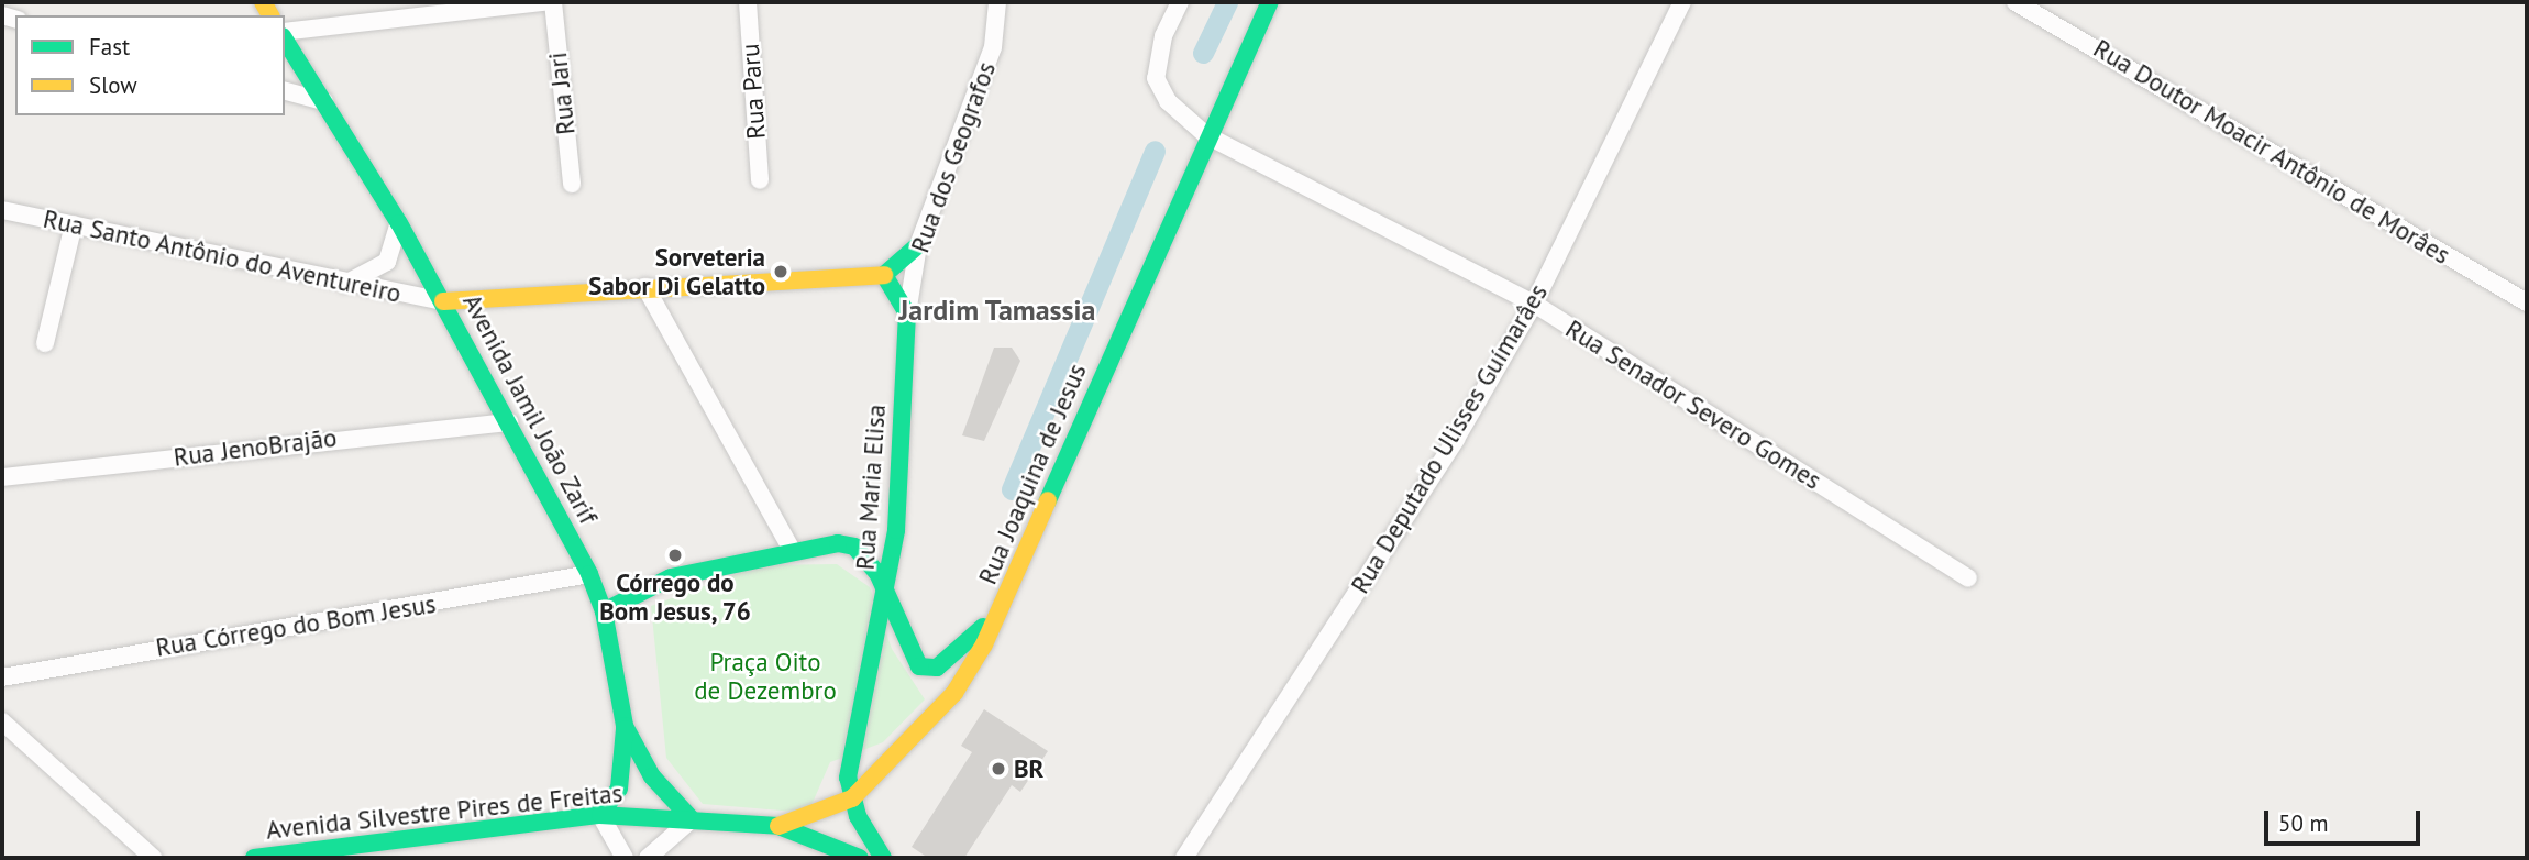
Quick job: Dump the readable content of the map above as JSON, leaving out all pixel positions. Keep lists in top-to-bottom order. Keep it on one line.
{"streets":{"main road":["Avenida Jamil João Zarif","Rua Joaquina de Jesus","Rua Maria Elisa","Avenida Silvestre Pires de Freitas"],"street":["Rua Paru","Rua Jari","Rua Doutor Moacir Antônio de Morâes","Rua dos Geografos","Rua Santo Antônio do Aventureiro","Rua Senador Severo Gomes","Rua Deputado Ulisses Guímarâes","Rua JenoBrajão","Rua Córrego do Bom Jesus"]},"crossings":[["Rua dos Geografos","Rua Maria Elisa"],["Rua Santo Antônio do Aventureiro","Avenida Jamil João Zarif"],["Rua Senador Severo Gomes","Rua Deputado Ulisses Guímarâes"],["Rua Senador Severo Gomes","Rua Joaquina de Jesus"],["Avenida Jamil João Zarif","Rua JenoBrajão"],["Avenida Jamil João Zarif","Rua Córrego do Bom Jesus"],["Avenida Jamil João Zarif","Avenida Silvestre Pires de Freitas"],["Rua Joaquina de Jesus","Rua Maria Elisa"],["Rua Joaquina de Jesus","Avenida Silvestre Pires de Freitas"],["Rua Maria Elisa","Avenida Silvestre Pires de Freitas"]],"districts":["Jardim Tamassia"],"parks":["Praça Oito de Dezembro"],"places":["Sorveteria Sabor Di Gelatto","Córrego do Bom Jesus, 76","BR"],"legend":["Fast","Slow"],"scale_bar":"50 m"}
